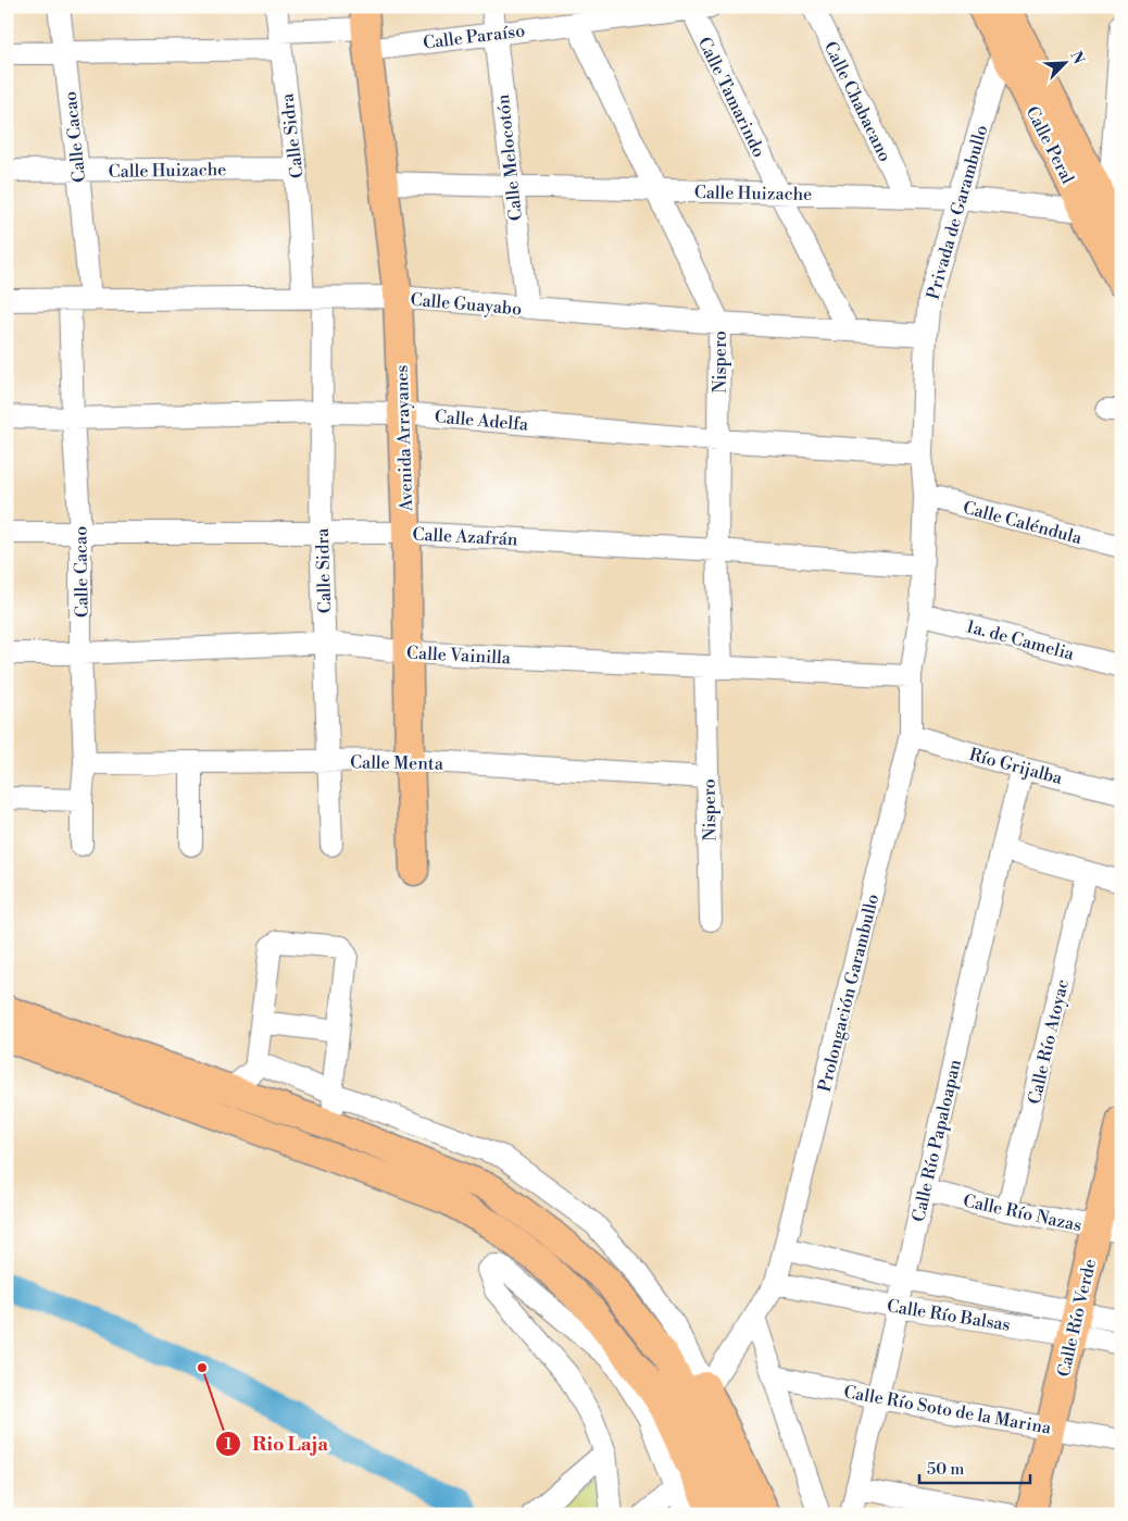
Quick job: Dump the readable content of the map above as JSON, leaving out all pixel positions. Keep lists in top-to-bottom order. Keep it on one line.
{"streets":{"main road":["Calle Peral","Avenida Arrayanes","Calle Río Verde"],"street":["Calle Paraíso","Calle Tamarindo","Calle Chabacano","Calle Sidra","Calle Cacao","Calle Melocotón","Calle Huizache","Privada de Garambullo","Calle Guayabo","Nispero","Calle Adelfa","Calle Caléndula","Calle Azafrán","1a. de Camelia","Calle Vainilla","Calle Menta","Río Grijalba","Prolongación Garambullo","Calle Río Atoyac","Calle Río Papaloapan","Calle Río Nazas","Calle Río Balsas","Calle Río Soto de la Marina"]},"crossings":[["Calle Paraíso","Calle Tamarindo"],["Calle Paraíso","Calle Sidra"],["Calle Paraíso","Calle Cacao"],["Calle Paraíso","Calle Melocotón"],["Calle Paraíso","Nispero"],["Calle Paraíso","Avenida Arrayanes"],["Calle Tamarindo","Calle Huizache"],["Calle Tamarindo","Calle Guayabo"],["Calle Chabacano","Calle Huizache"],["Calle Sidra","Calle Huizache"],["Calle Sidra","Calle Guayabo"],["Calle Sidra","Calle Adelfa"],["Calle Sidra","Calle Azafrán"],["Calle Sidra","Calle Vainilla"],["Calle Sidra","Calle Menta"],["Calle Cacao","Calle Huizache"],["Calle Cacao","Calle Guayabo"],["Calle Cacao","Calle Adelfa"],["Calle Cacao","Calle Azafrán"],["Calle Cacao","Calle Vainilla"],["Calle Cacao","Calle Menta"],["Calle Peral","Calle Huizache"],["Calle Peral","Privada de Garambullo"],["Calle Melocotón","Calle Huizache"],["Calle Melocotón","Calle Guayabo"],["Calle Huizache","Privada de Garambullo"],["Calle Huizache","Nispero"],["Calle Huizache","Avenida Arrayanes"],["Privada de Garambullo","Calle Guayabo"],["Privada de Garambullo","Calle Adelfa"],["Privada de Garambullo","Prolongación Garambullo"],["Calle Guayabo","Nispero"],["Calle Guayabo","Avenida Arrayanes"],["Nispero","Calle Adelfa"],["Nispero","Calle Azafrán"],["Nispero","Calle Vainilla"],["Nispero","Calle Menta"],["Calle Adelfa","Avenida Arrayanes"],["Calle Adelfa","Prolongación Garambullo"],["Avenida Arrayanes","Calle Azafrán"],["Avenida Arrayanes","Calle Vainilla"],["Avenida Arrayanes","Calle Menta"],["Calle Caléndula","Prolongación Garambullo"],["Calle Azafrán","Prolongación Garambullo"],["1a. de Camelia","Prolongación Garambullo"],["Calle Vainilla","Prolongación Garambullo"],["Río Grijalba","Prolongación Garambullo"],["Río Grijalba","Calle Río Papaloapan"],["Prolongación Garambullo","Calle Río Balsas"],["Calle Río Atoyac","Calle Río Nazas"],["Calle Río Papaloapan","Calle Río Nazas"],["Calle Río Papaloapan","Calle Río Balsas"],["Calle Río Papaloapan","Calle Río Soto de la Marina"],["Calle Río Nazas","Calle Río Verde"],["Calle Río Balsas","Calle Río Verde"],["Calle Río Verde","Calle Río Soto de la Marina"]],"places":["Rio Laja"],"scale_bar":"50 m","north":"top right"}
